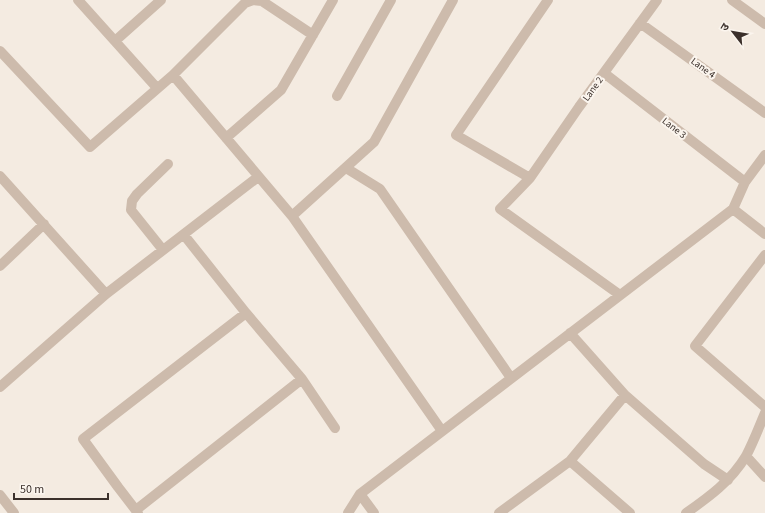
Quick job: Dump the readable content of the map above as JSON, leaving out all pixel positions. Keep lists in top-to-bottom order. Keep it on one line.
{"streets":{"street":["Lane 4","Lane 2","Lane 3"]},"crossings":[["Lane 4","Lane 2"],["Lane 2","Lane 3"]],"scale_bar":"50 m","north":"top left"}
